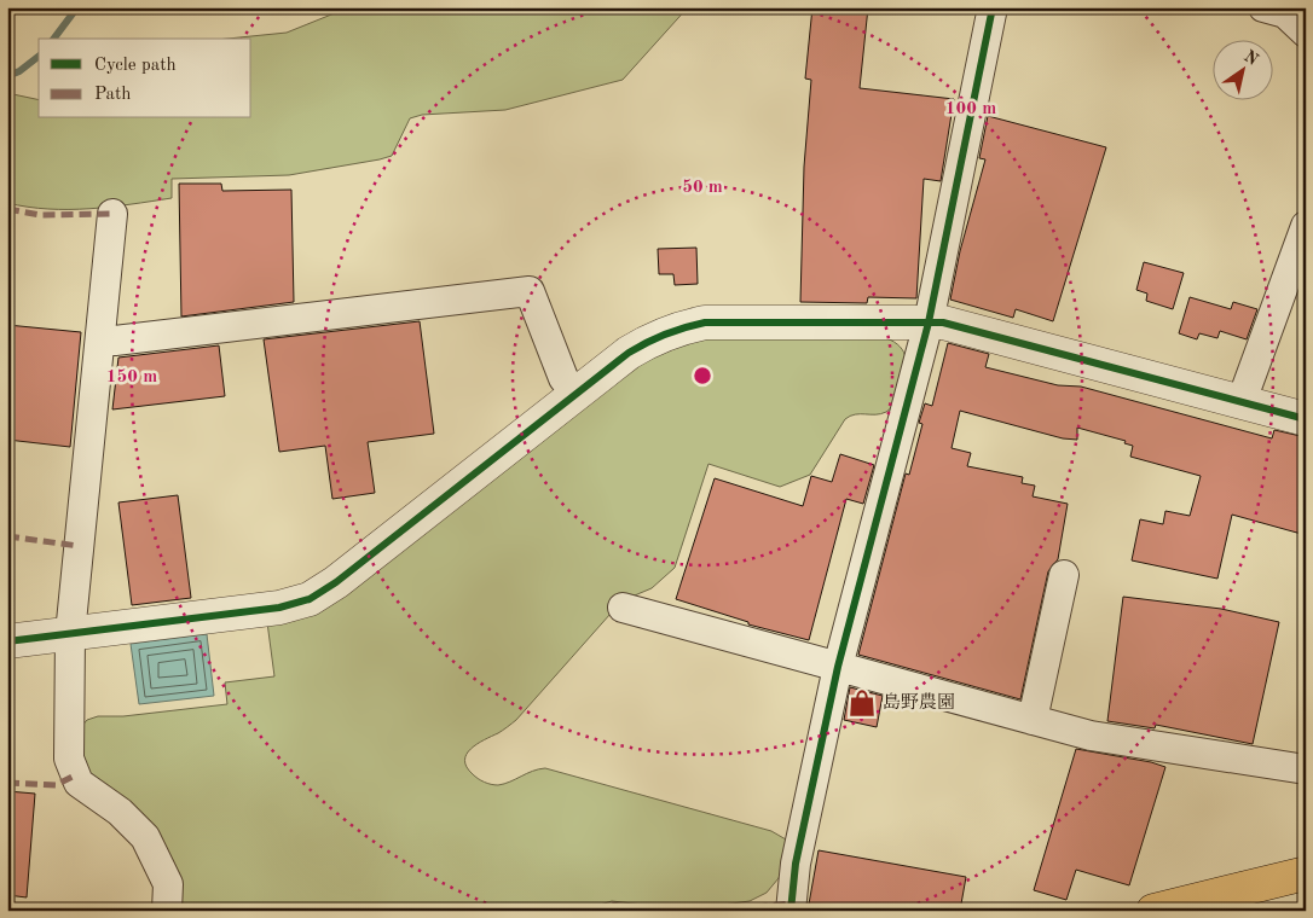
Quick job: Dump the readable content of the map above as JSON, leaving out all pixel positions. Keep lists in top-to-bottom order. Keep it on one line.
{"places":{"shop":["島野農園"]},"legend":["Cycle path","Path"],"north":"top right","rings":["100 m","50 m","150 m"]}
